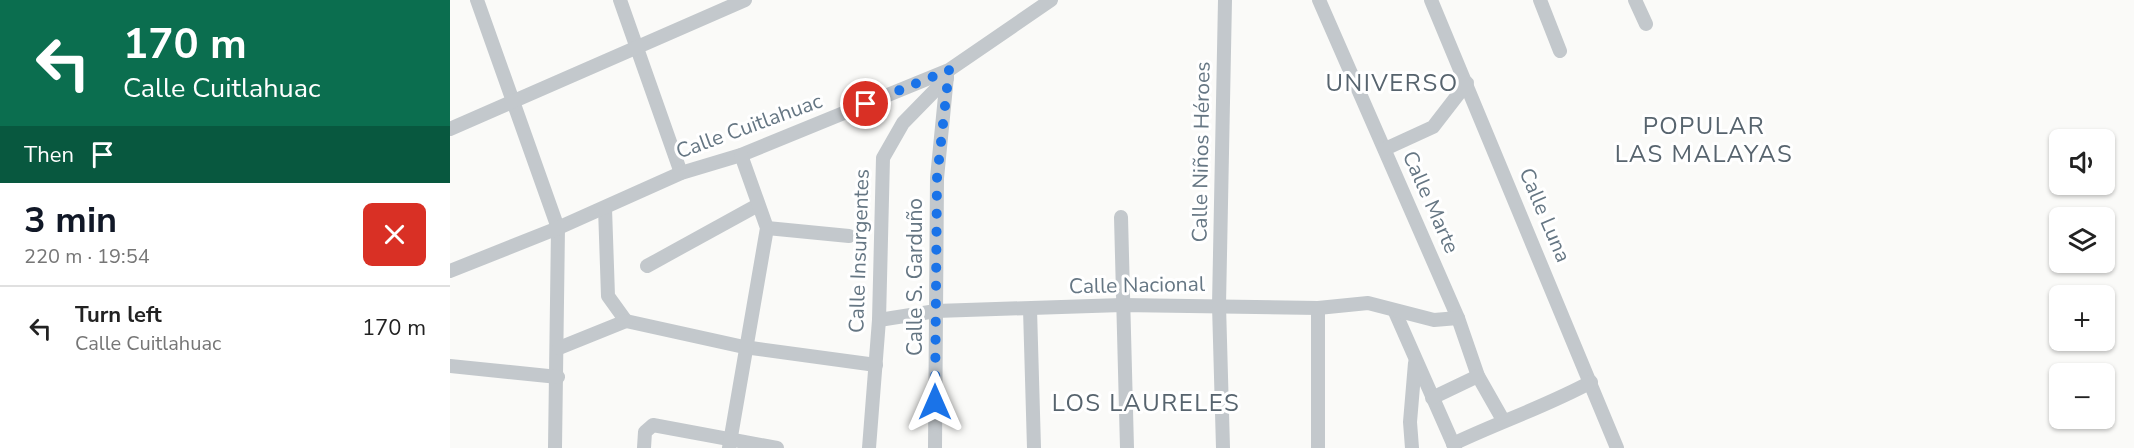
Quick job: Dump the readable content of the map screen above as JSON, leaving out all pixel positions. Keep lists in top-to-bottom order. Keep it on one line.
{"streets":{"street":["Calle Cuitlahuac","Calle Niños Héroes","Calle Marte","Calle Luna","Calle Insurgentes","Calle S. Garduño","Calle Nacional"]},"crossings":[["Calle Cuitlahuac","Calle Insurgentes"],["Calle Cuitlahuac","Calle S. Garduño"],["Calle Niños Héroes","Calle Nacional"],["Calle Marte","Calle Nacional"],["Calle Insurgentes","Calle S. Garduño"],["Calle Insurgentes","Calle Nacional"],["Calle S. Garduño","Calle Nacional"]],"districts":["UNIVERSO","POPULAR LAS MALAYAS","LOS LAURELES"],"page":{"turn":["170 m","Calle Cuitlahuac"],"then":"Then","map_buttons":["+","−"],"heading":["3 min","220 m · 19:54"],"list":[{"name":"Turn left","note":"Calle Cuitlahuac","value":"170 m"}]}}
